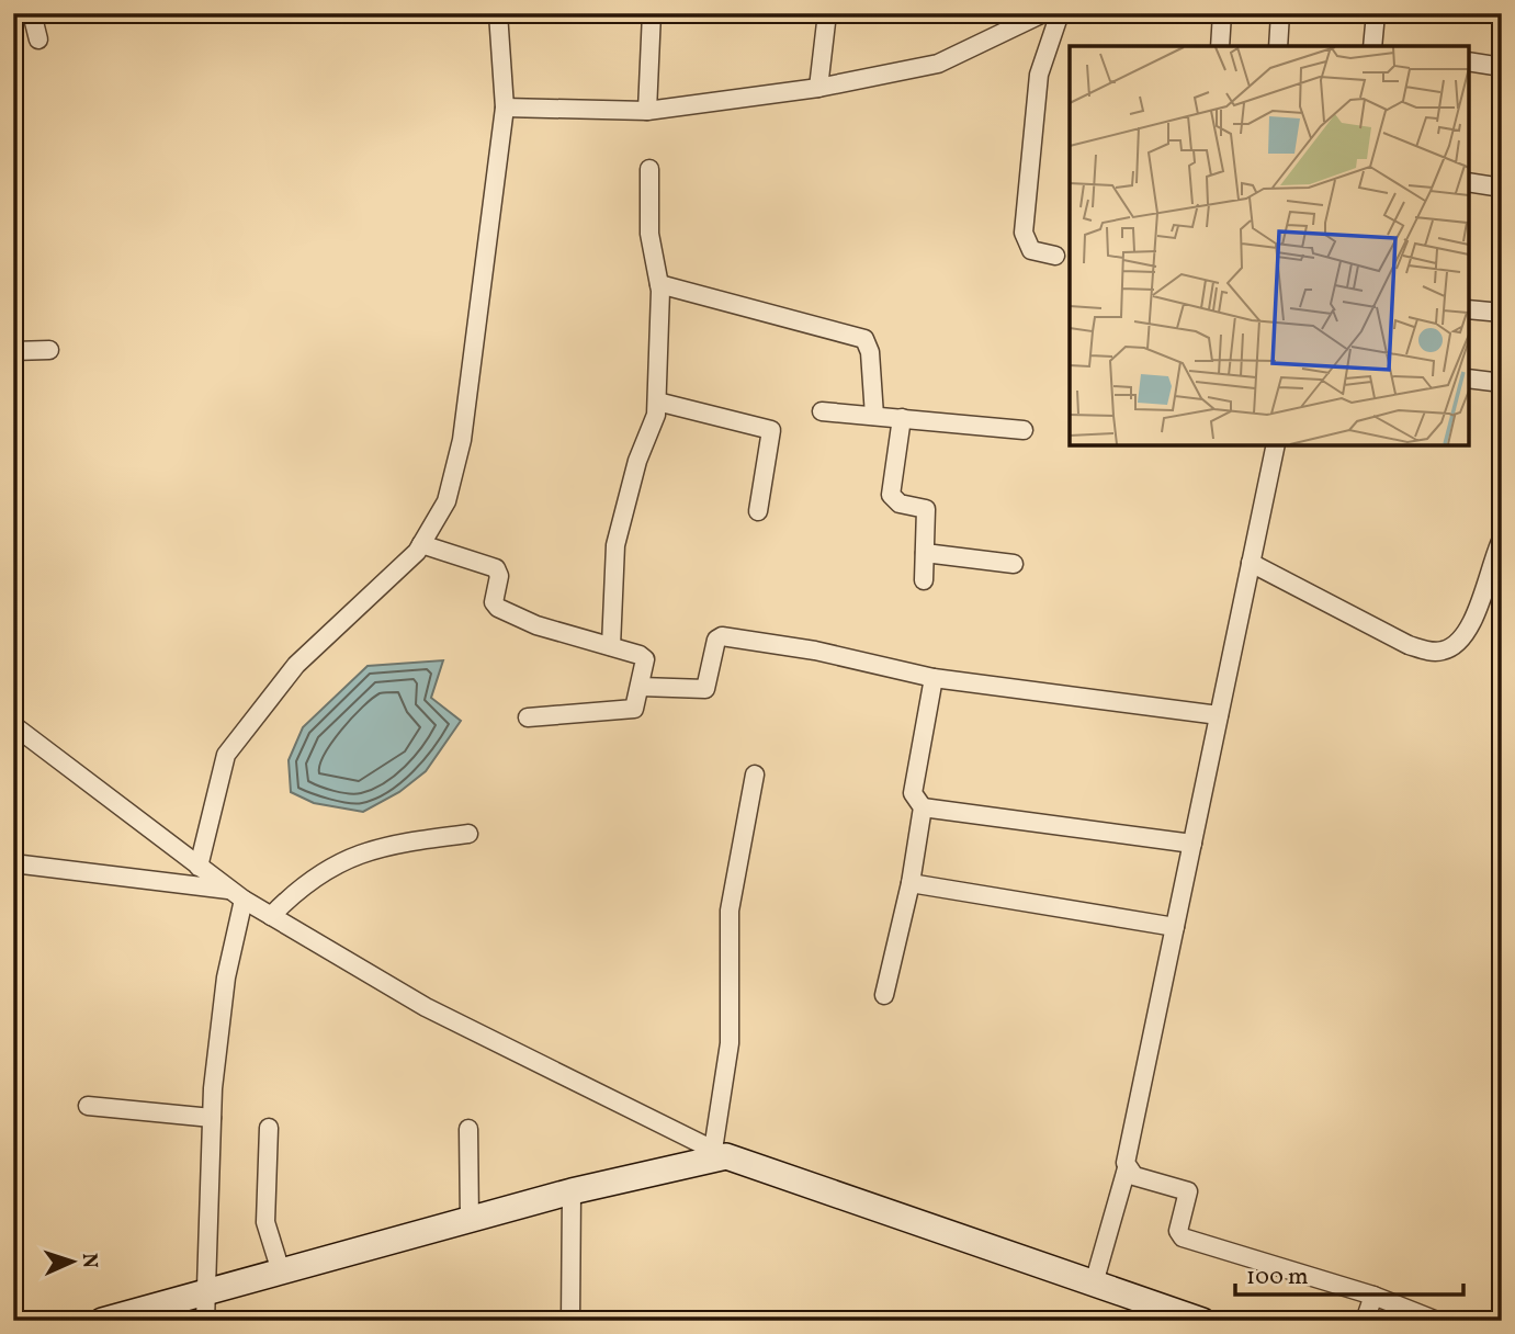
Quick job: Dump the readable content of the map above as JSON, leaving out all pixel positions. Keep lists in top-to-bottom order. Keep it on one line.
{"scale_bar":"100 m","north":"right"}
